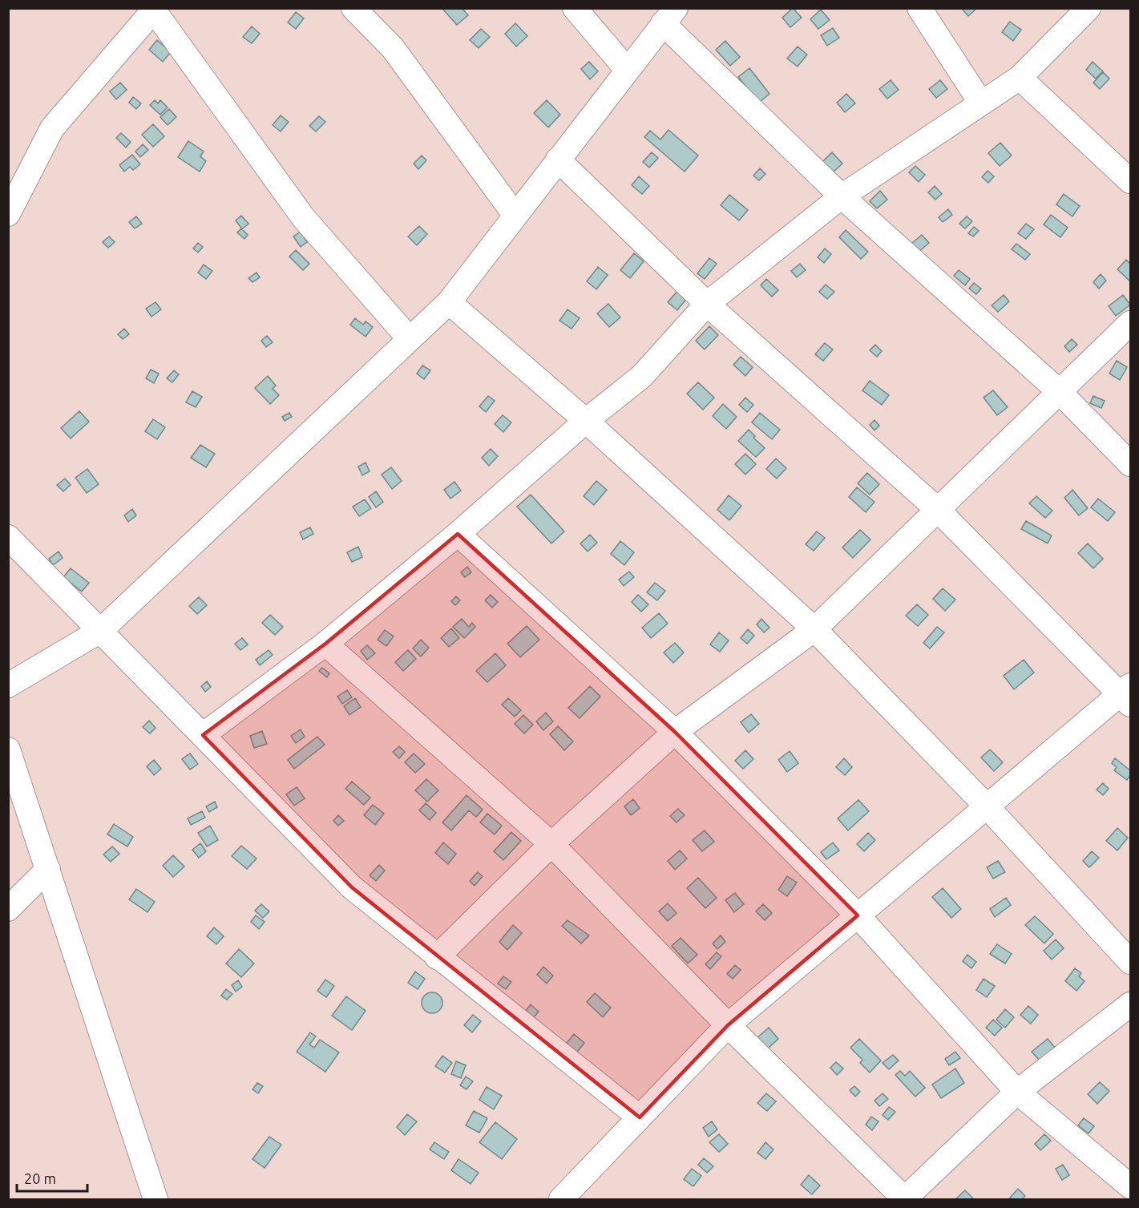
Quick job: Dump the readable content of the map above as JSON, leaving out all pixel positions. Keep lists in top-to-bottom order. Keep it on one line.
{"scale_bar":"20 m"}
